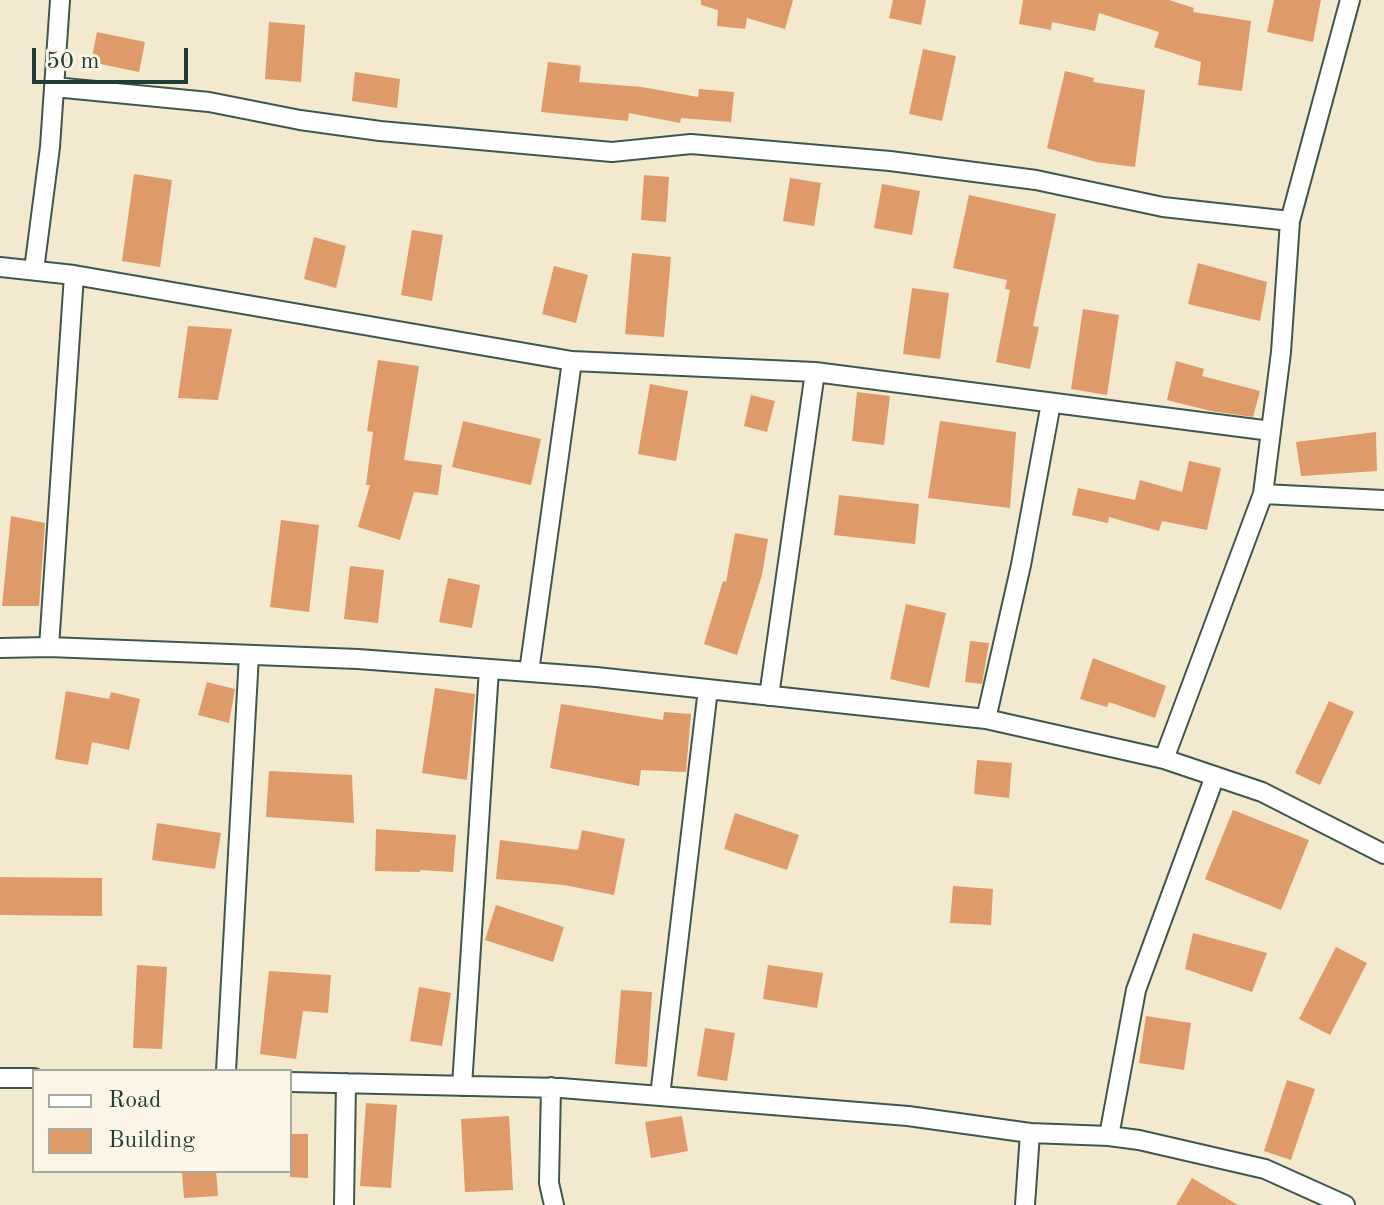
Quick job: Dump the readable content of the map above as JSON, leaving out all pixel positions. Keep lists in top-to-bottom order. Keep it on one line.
{"legend":["Road","Building"],"scale_bar":"50 m"}
